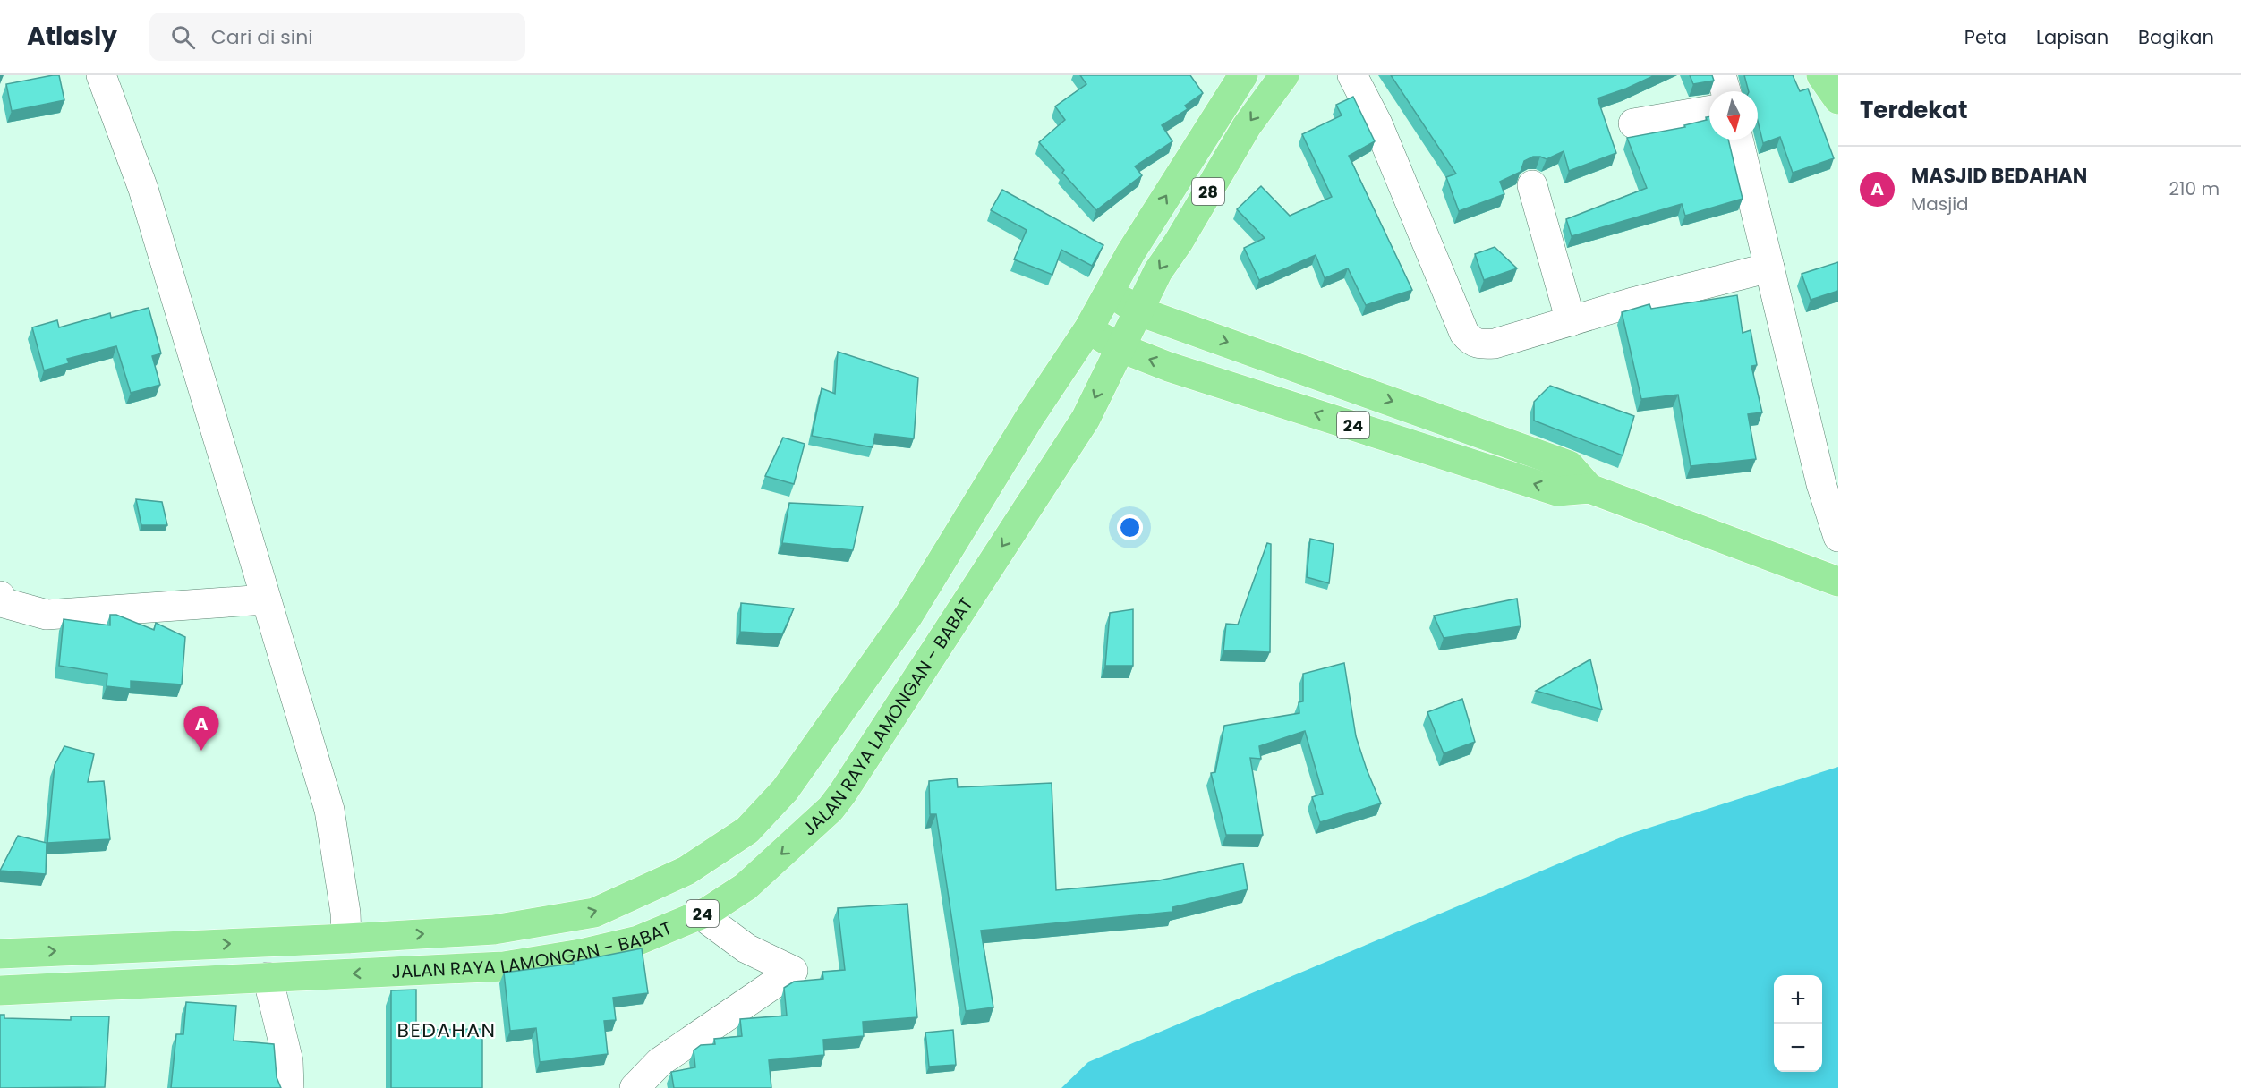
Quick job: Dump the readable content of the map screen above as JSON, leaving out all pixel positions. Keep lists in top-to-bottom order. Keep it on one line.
{"streets":{"highway":["28","24","JALAN RAYA LAMONGAN - BABAT"]},"crossings":[["28","24"],["28","JALAN RAYA LAMONGAN - BABAT"],["24","JALAN RAYA LAMONGAN - BABAT"]],"districts":["BEDAHAN"],"north":"bottom","page":{"header":"Atlasly","search":"Cari di sini","nav":["Peta","Lapisan","Bagikan"],"heading":"Terdekat","list":[{"mark":"A","name":"MASJID BEDAHAN","note":"Masjid","value":"210 m"}],"pins":"A","map_buttons":["+","−"]}}
